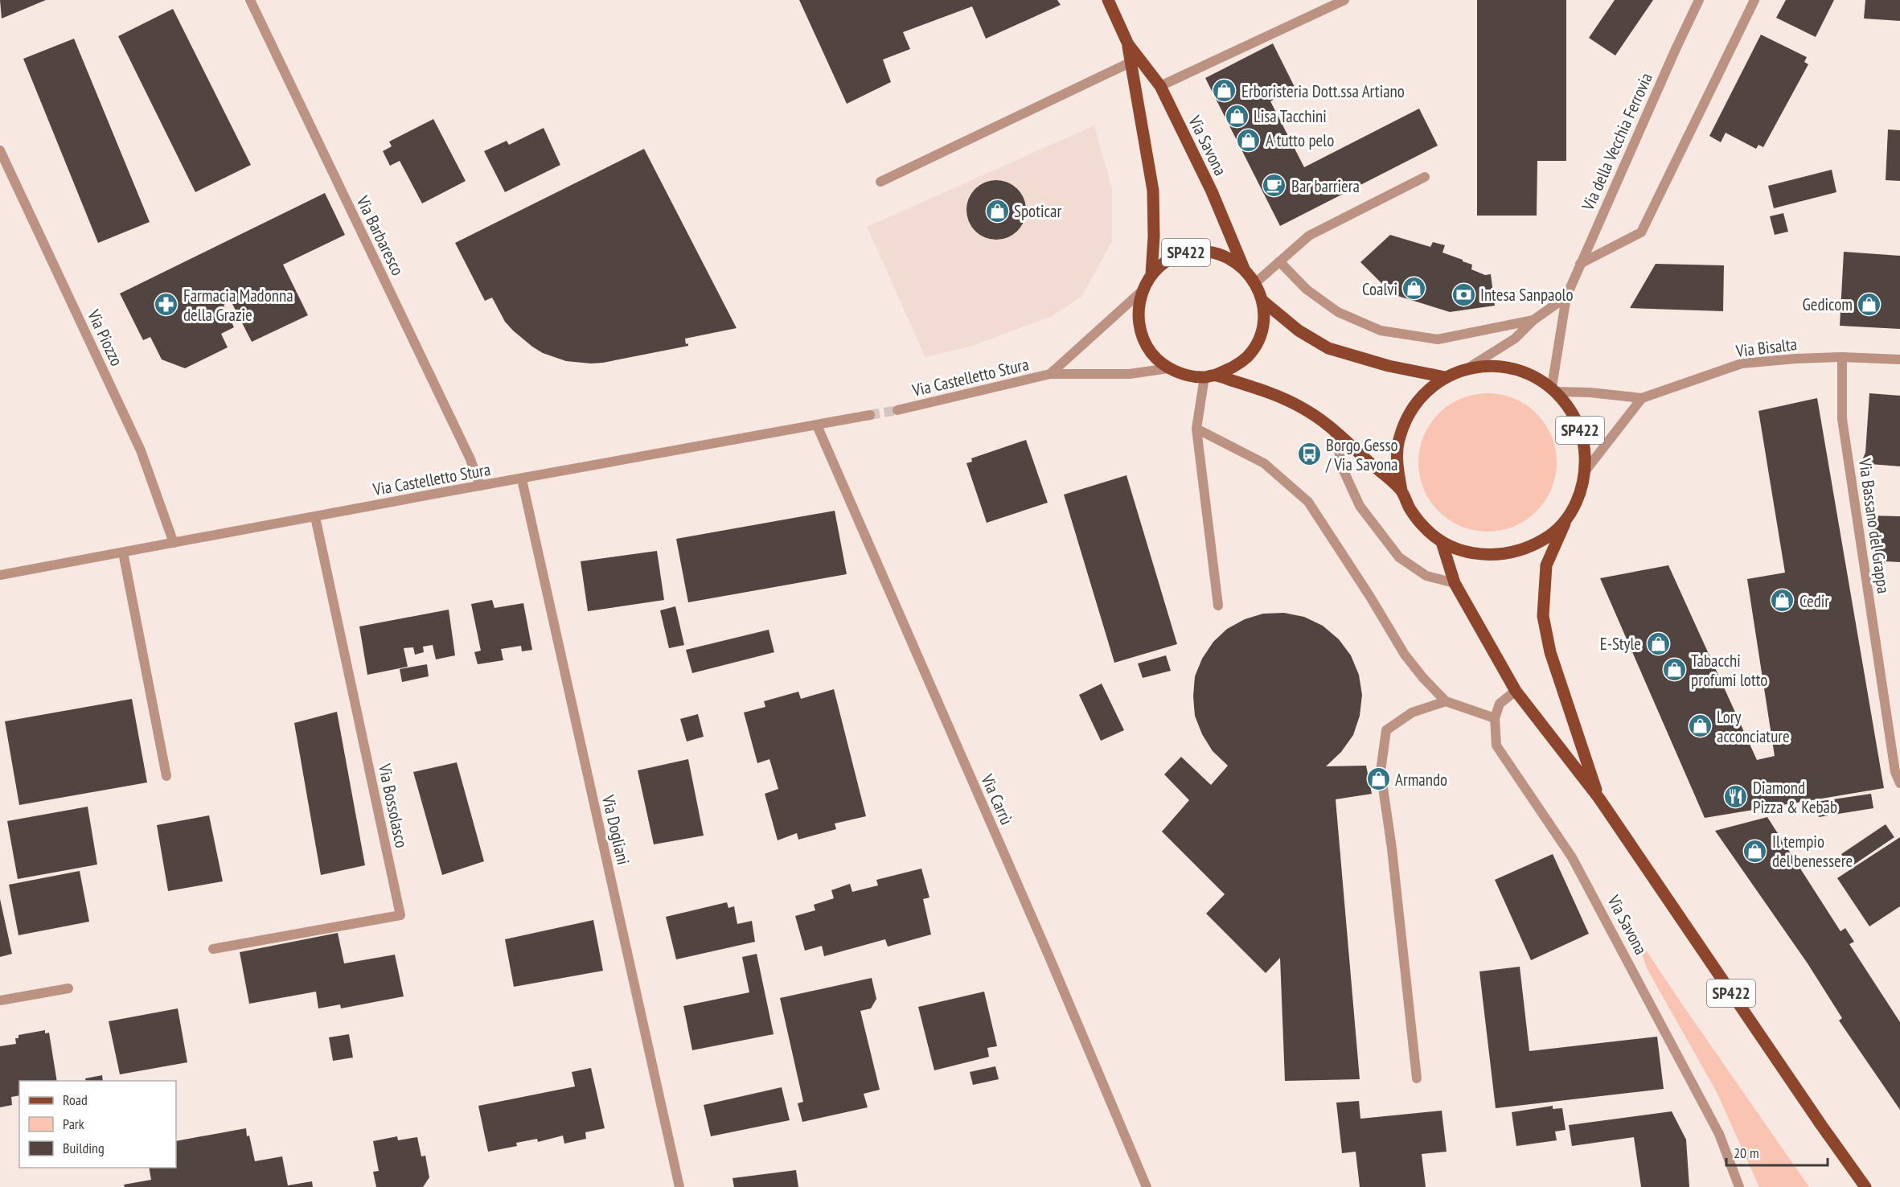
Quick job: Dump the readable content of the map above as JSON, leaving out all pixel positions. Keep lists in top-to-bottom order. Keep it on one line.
{"streets":{"main road":["Via Savona","SP422"],"street":["Via della Vecchia Ferrovia","Via Barbaresco","Via Piozzo","Via Bisalta","Via Castelletto Stura","Via Bassano del Grappa","Via Carrù","Via Bossolasco","Via Dogliani"]},"crossings":[["Via della Vecchia Ferrovia","SP422"],["Via della Vecchia Ferrovia","Via Bisalta"],["Via Savona","SP422"],["Via Savona","Via Castelletto Stura"],["Via Barbaresco","Via Castelletto Stura"],["SP422","Via Bisalta"],["SP422","Via Castelletto Stura"],["Via Piozzo","Via Castelletto Stura"],["Via Bisalta","Via Bassano del Grappa"],["Via Castelletto Stura","Via Carrù"],["Via Castelletto Stura","Via Bossolasco"],["Via Castelletto Stura","Via Dogliani"]],"places":{"shop":["Erboristeria Dott.ssa Artiano","Lisa Tacchini","A tutto pelo","Spoticar","Coalvi","Gedicom","Cedir","E-Style","Tabacchi profumi lotto","Lory acconciature","Armando","Il tempio del benessere"],"cafe":["Bar barriera"],"bank":["Intesa Sanpaolo"],"pharmacy":["Farmacia Madonna della Grazie"],"bus stop":["Borgo Gesso / Via Savona"],"restaurant":["Diamond Pizza & Kebab"]},"legend":["Road","Park","Building"],"scale_bar":"20 m"}
